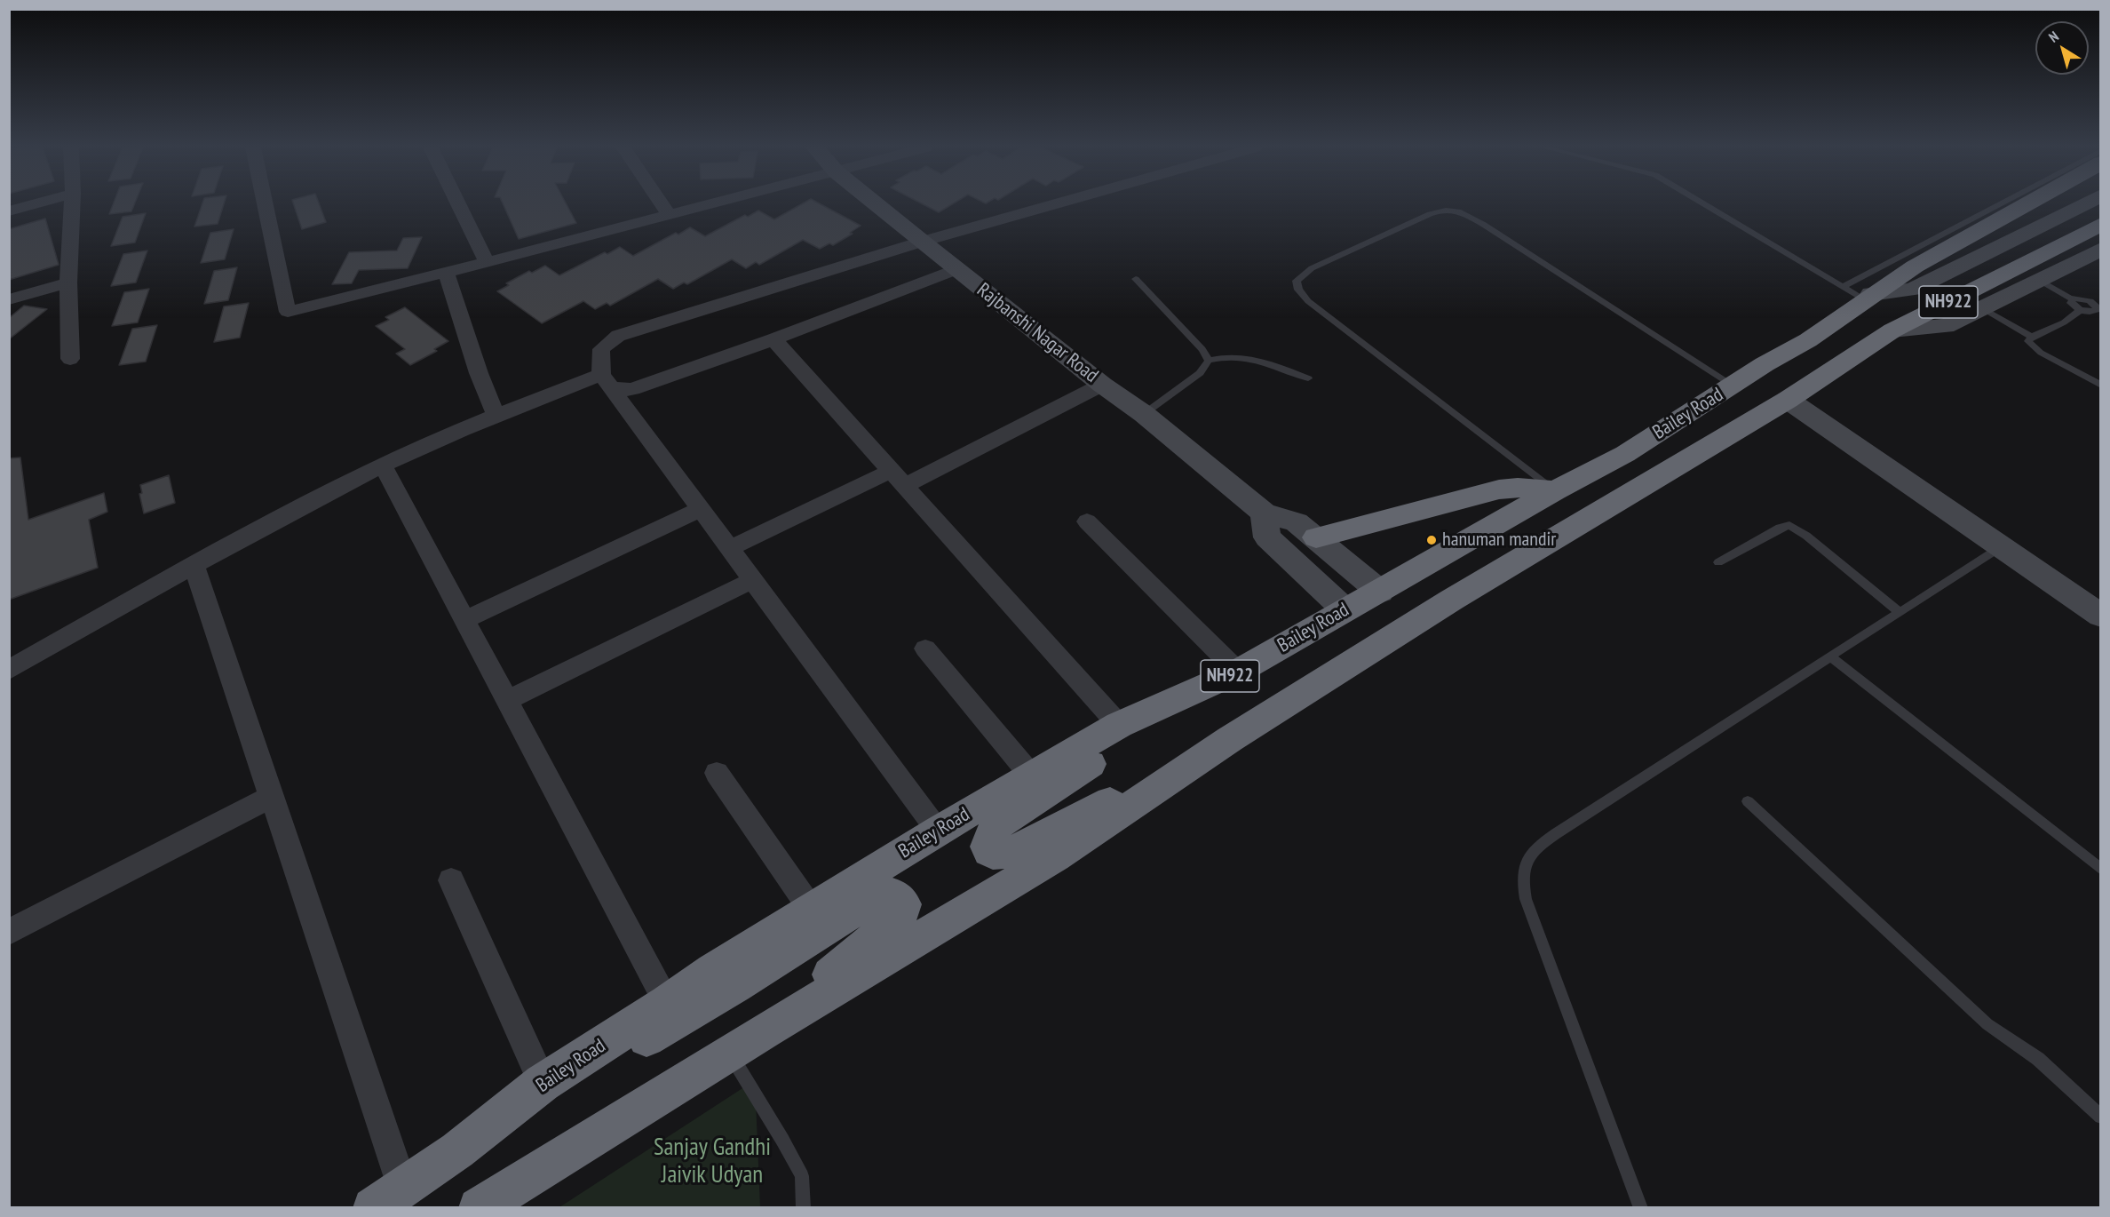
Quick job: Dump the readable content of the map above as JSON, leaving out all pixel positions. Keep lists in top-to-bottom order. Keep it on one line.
{"streets":{"highway":["NH922","Bailey Road"],"street":["Rajbanshi Nagar Road"]},"crossings":[["Rajbanshi Nagar Road","Bailey Road"]],"parks":["Sanjay Gandhi Jaivik Udyan"],"places":["hanuman mandir"],"north":"top left"}
